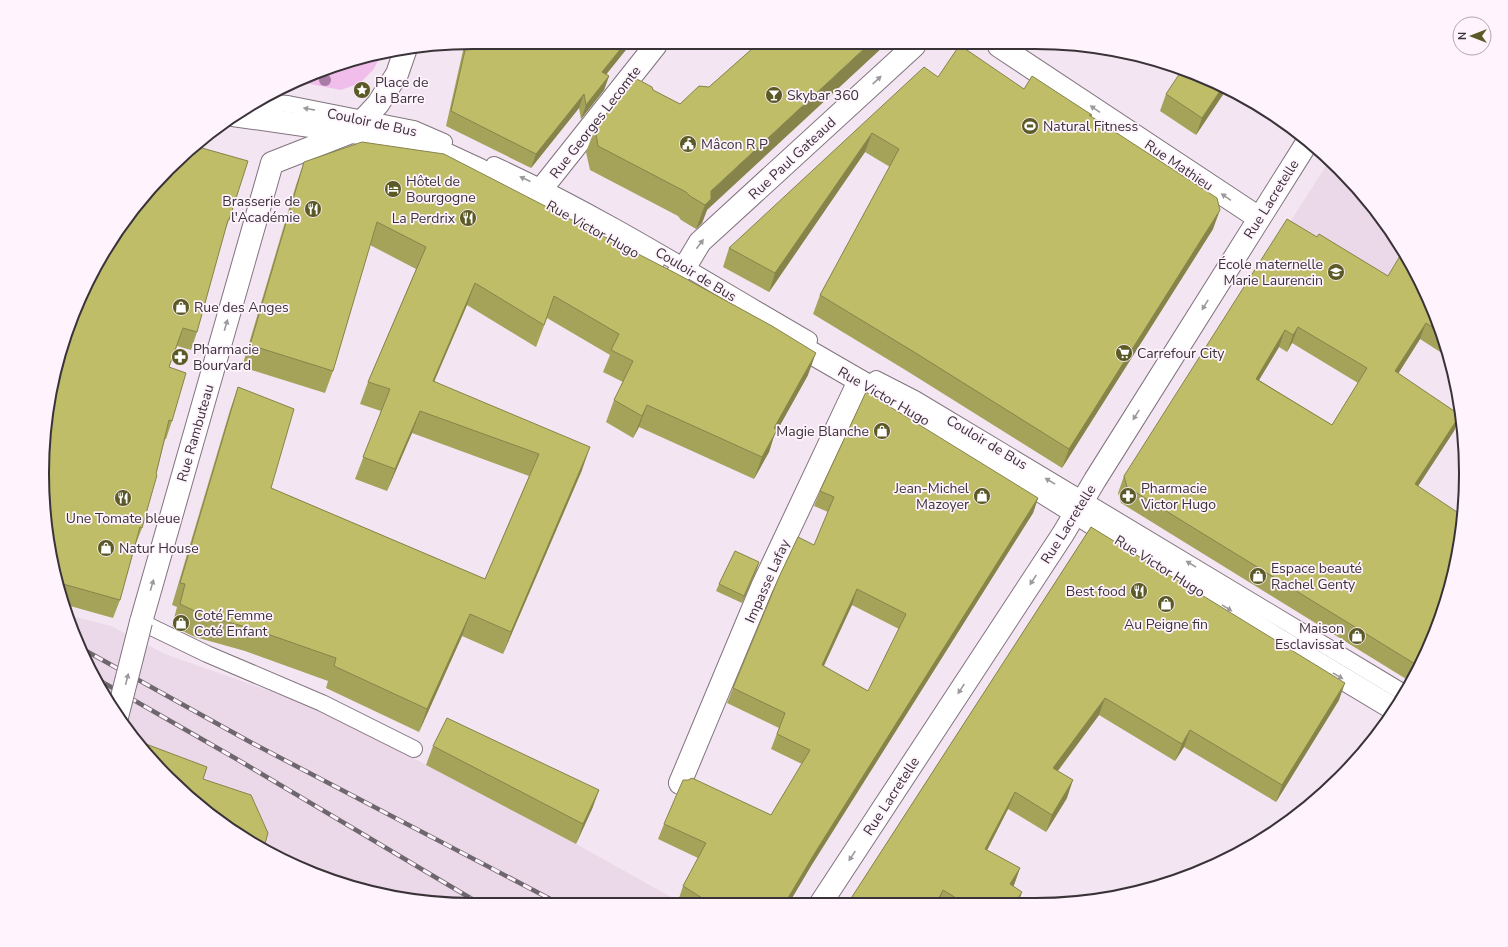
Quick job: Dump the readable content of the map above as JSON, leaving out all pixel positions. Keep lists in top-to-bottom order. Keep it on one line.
{"streets":{"street":["Rue Georges Lecomte","Rue Paul Gateaud","Rue Mathieu","Rue Lacretelle","Rue Victor Hugo","Rue Rambuteau","Impasse Lafay"],"lane":["Couloir de Bus"]},"crossings":[["Couloir de Bus","Rue Paul Gateaud"],["Couloir de Bus","Rue Lacretelle"],["Couloir de Bus","Rue Victor Hugo"],["Couloir de Bus","Rue Rambuteau"],["Rue Georges Lecomte","Rue Victor Hugo"],["Rue Paul Gateaud","Rue Victor Hugo"],["Rue Mathieu","Rue Lacretelle"],["Rue Lacretelle","Rue Victor Hugo"],["Rue Victor Hugo","Rue Rambuteau"],["Rue Victor Hugo","Impasse Lafay"]],"one_way":["Couloir de Bus","Rue Paul Gateaud","Rue Mathieu","Rue Lacretelle","Rue Rambuteau"],"places":{"place":["Place de la Barre"],"bar":["Skybar 360"],"sports":["Natural Fitness"],"public building":["Mâcon R P"],"hotel":["Hôtel de Bourgogne"],"restaurant":["Brasserie de l'Académie","La Perdrix","Une Tomate bleue","Best food"],"school or university":["École maternelle Marie Laurencin"],"shop":["Rue des Anges","Magie Blanche","Jean-Michel Mazoyer","Natur House","Espace beauté Rachel Genty","Au Peigne fin","Coté Femme Coté Enfant","Maison Esclavissat"],"supermarket":["Carrefour City"],"pharmacy":["Pharmacie Bourvard","Pharmacie Victor Hugo"]},"north":"left"}
